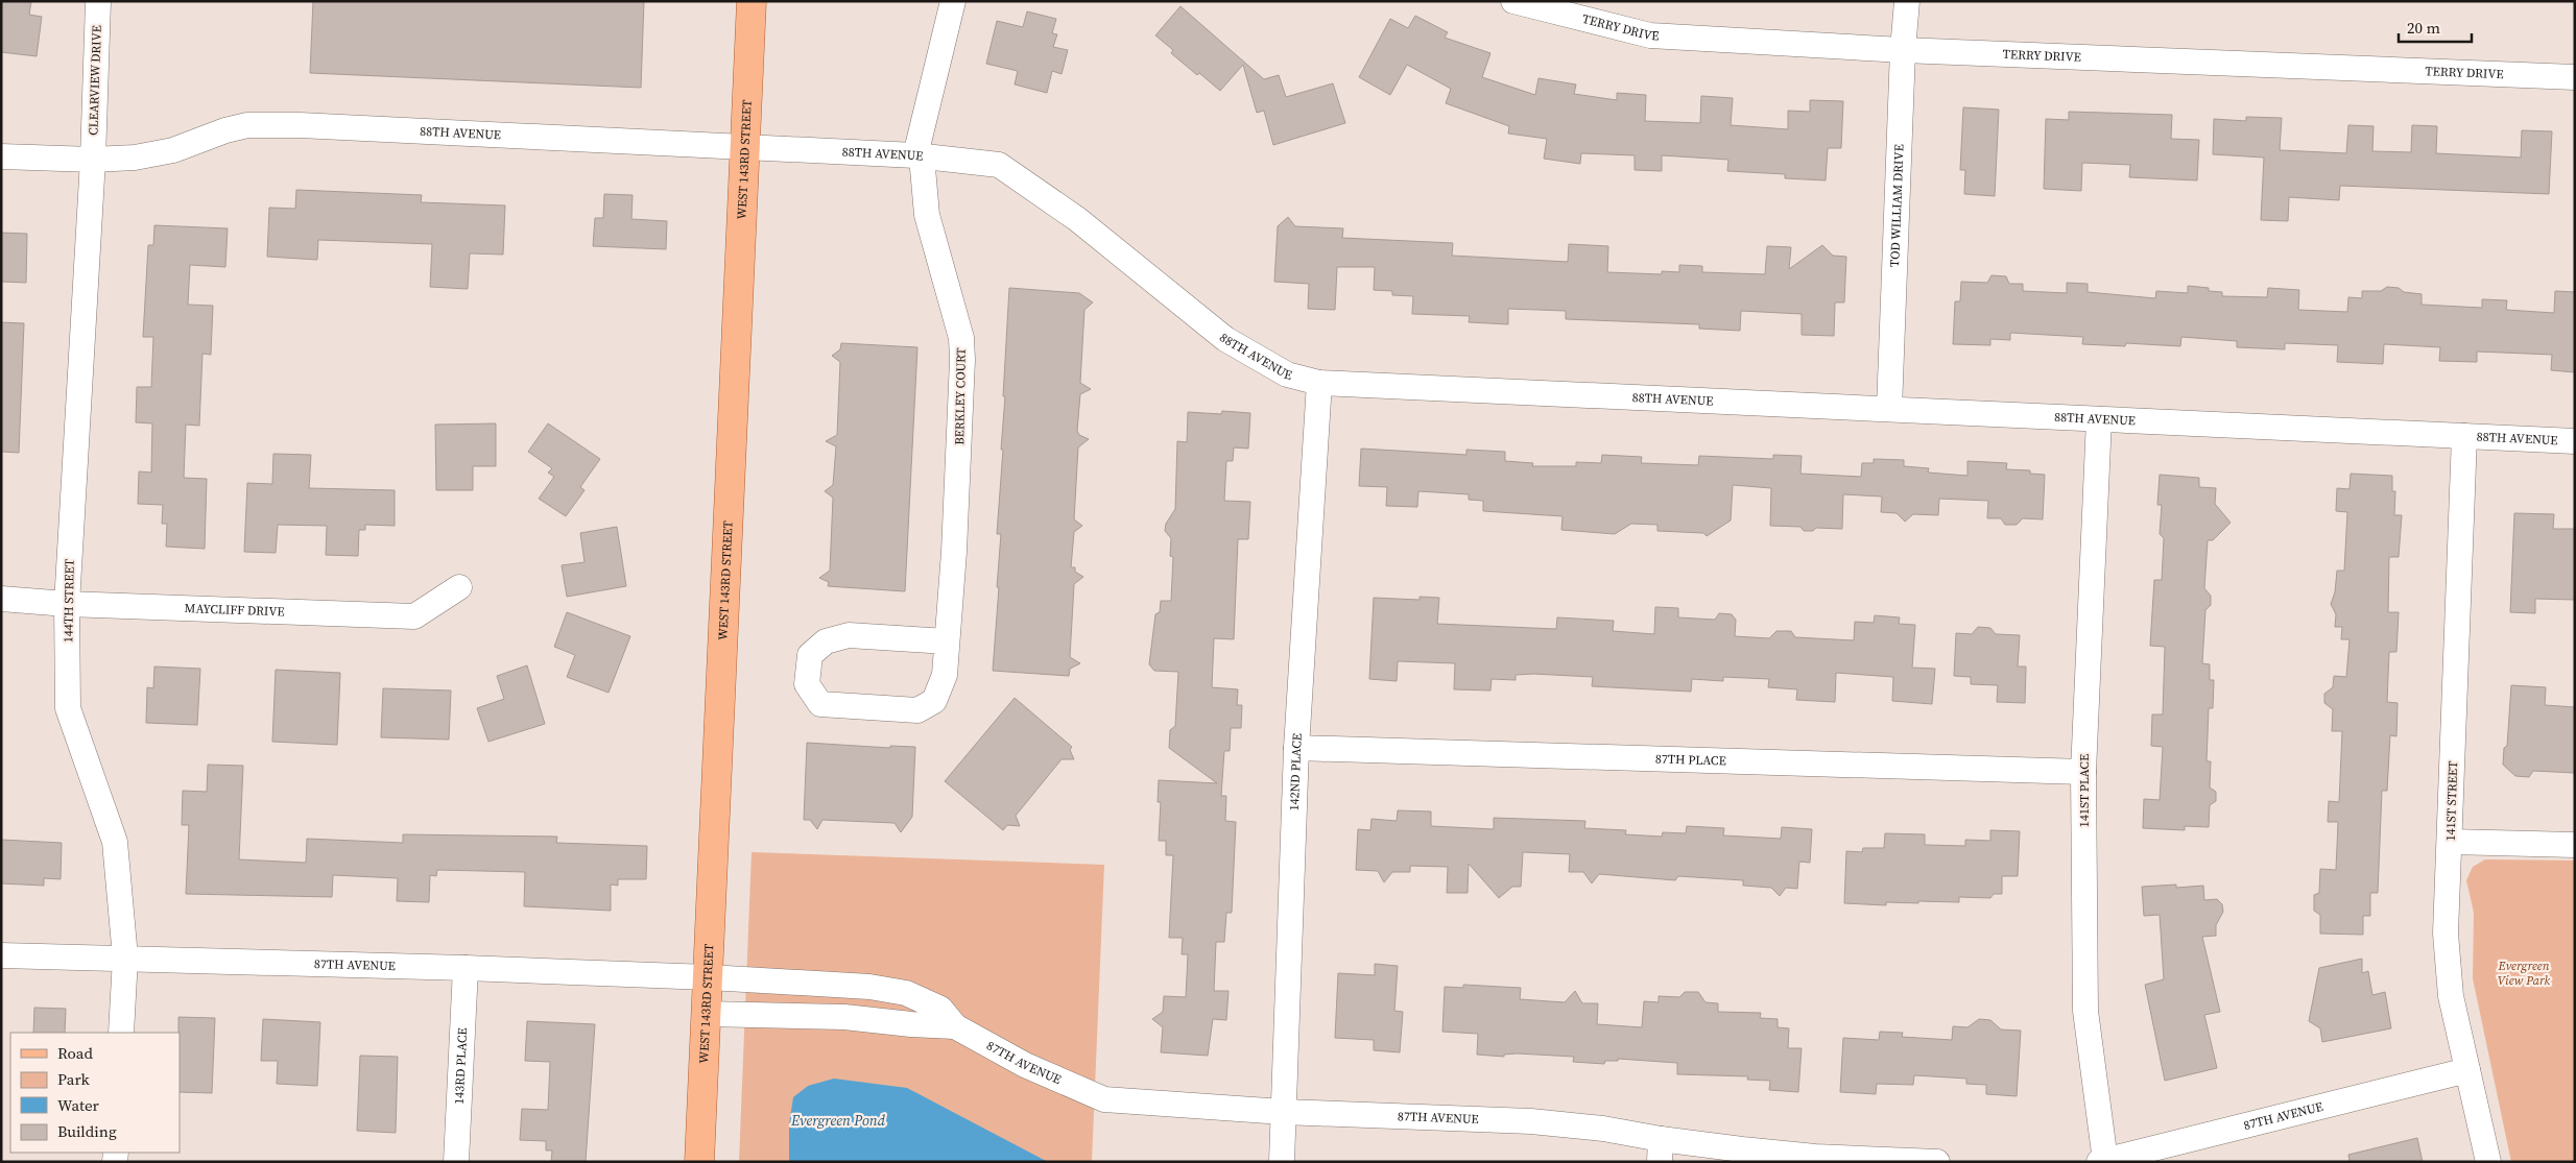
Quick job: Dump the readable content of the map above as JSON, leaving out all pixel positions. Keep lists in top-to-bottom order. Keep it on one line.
{"streets":{"main road":["WEST 143RD STREET"],"street":["TERRY DRIVE","CLEARVIEW DRIVE","88TH AVENUE","TOD WILLIAM DRIVE","BERKLEY COURT","144TH STREET","MAYCLIFF DRIVE","87TH PLACE","142ND PLACE","141ST PLACE","141ST STREET","87TH AVENUE","143RD PLACE"]},"crossings":[["TERRY DRIVE","TOD WILLIAM DRIVE"],["CLEARVIEW DRIVE","88TH AVENUE"],["CLEARVIEW DRIVE","144TH STREET"],["88TH AVENUE","WEST 143RD STREET"],["88TH AVENUE","TOD WILLIAM DRIVE"],["88TH AVENUE","BERKLEY COURT"],["88TH AVENUE","144TH STREET"],["88TH AVENUE","142ND PLACE"],["88TH AVENUE","141ST PLACE"],["88TH AVENUE","141ST STREET"],["WEST 143RD STREET","87TH AVENUE"],["144TH STREET","MAYCLIFF DRIVE"],["144TH STREET","87TH AVENUE"],["87TH PLACE","142ND PLACE"],["87TH PLACE","141ST PLACE"],["142ND PLACE","87TH AVENUE"],["141ST PLACE","87TH AVENUE"],["141ST STREET","87TH AVENUE"],["87TH AVENUE","143RD PLACE"]],"water":["Evergreen Pond"],"parks":["Evergreen View Park"],"legend":["Road","Park","Water","Building"],"scale_bar":"20 m"}
